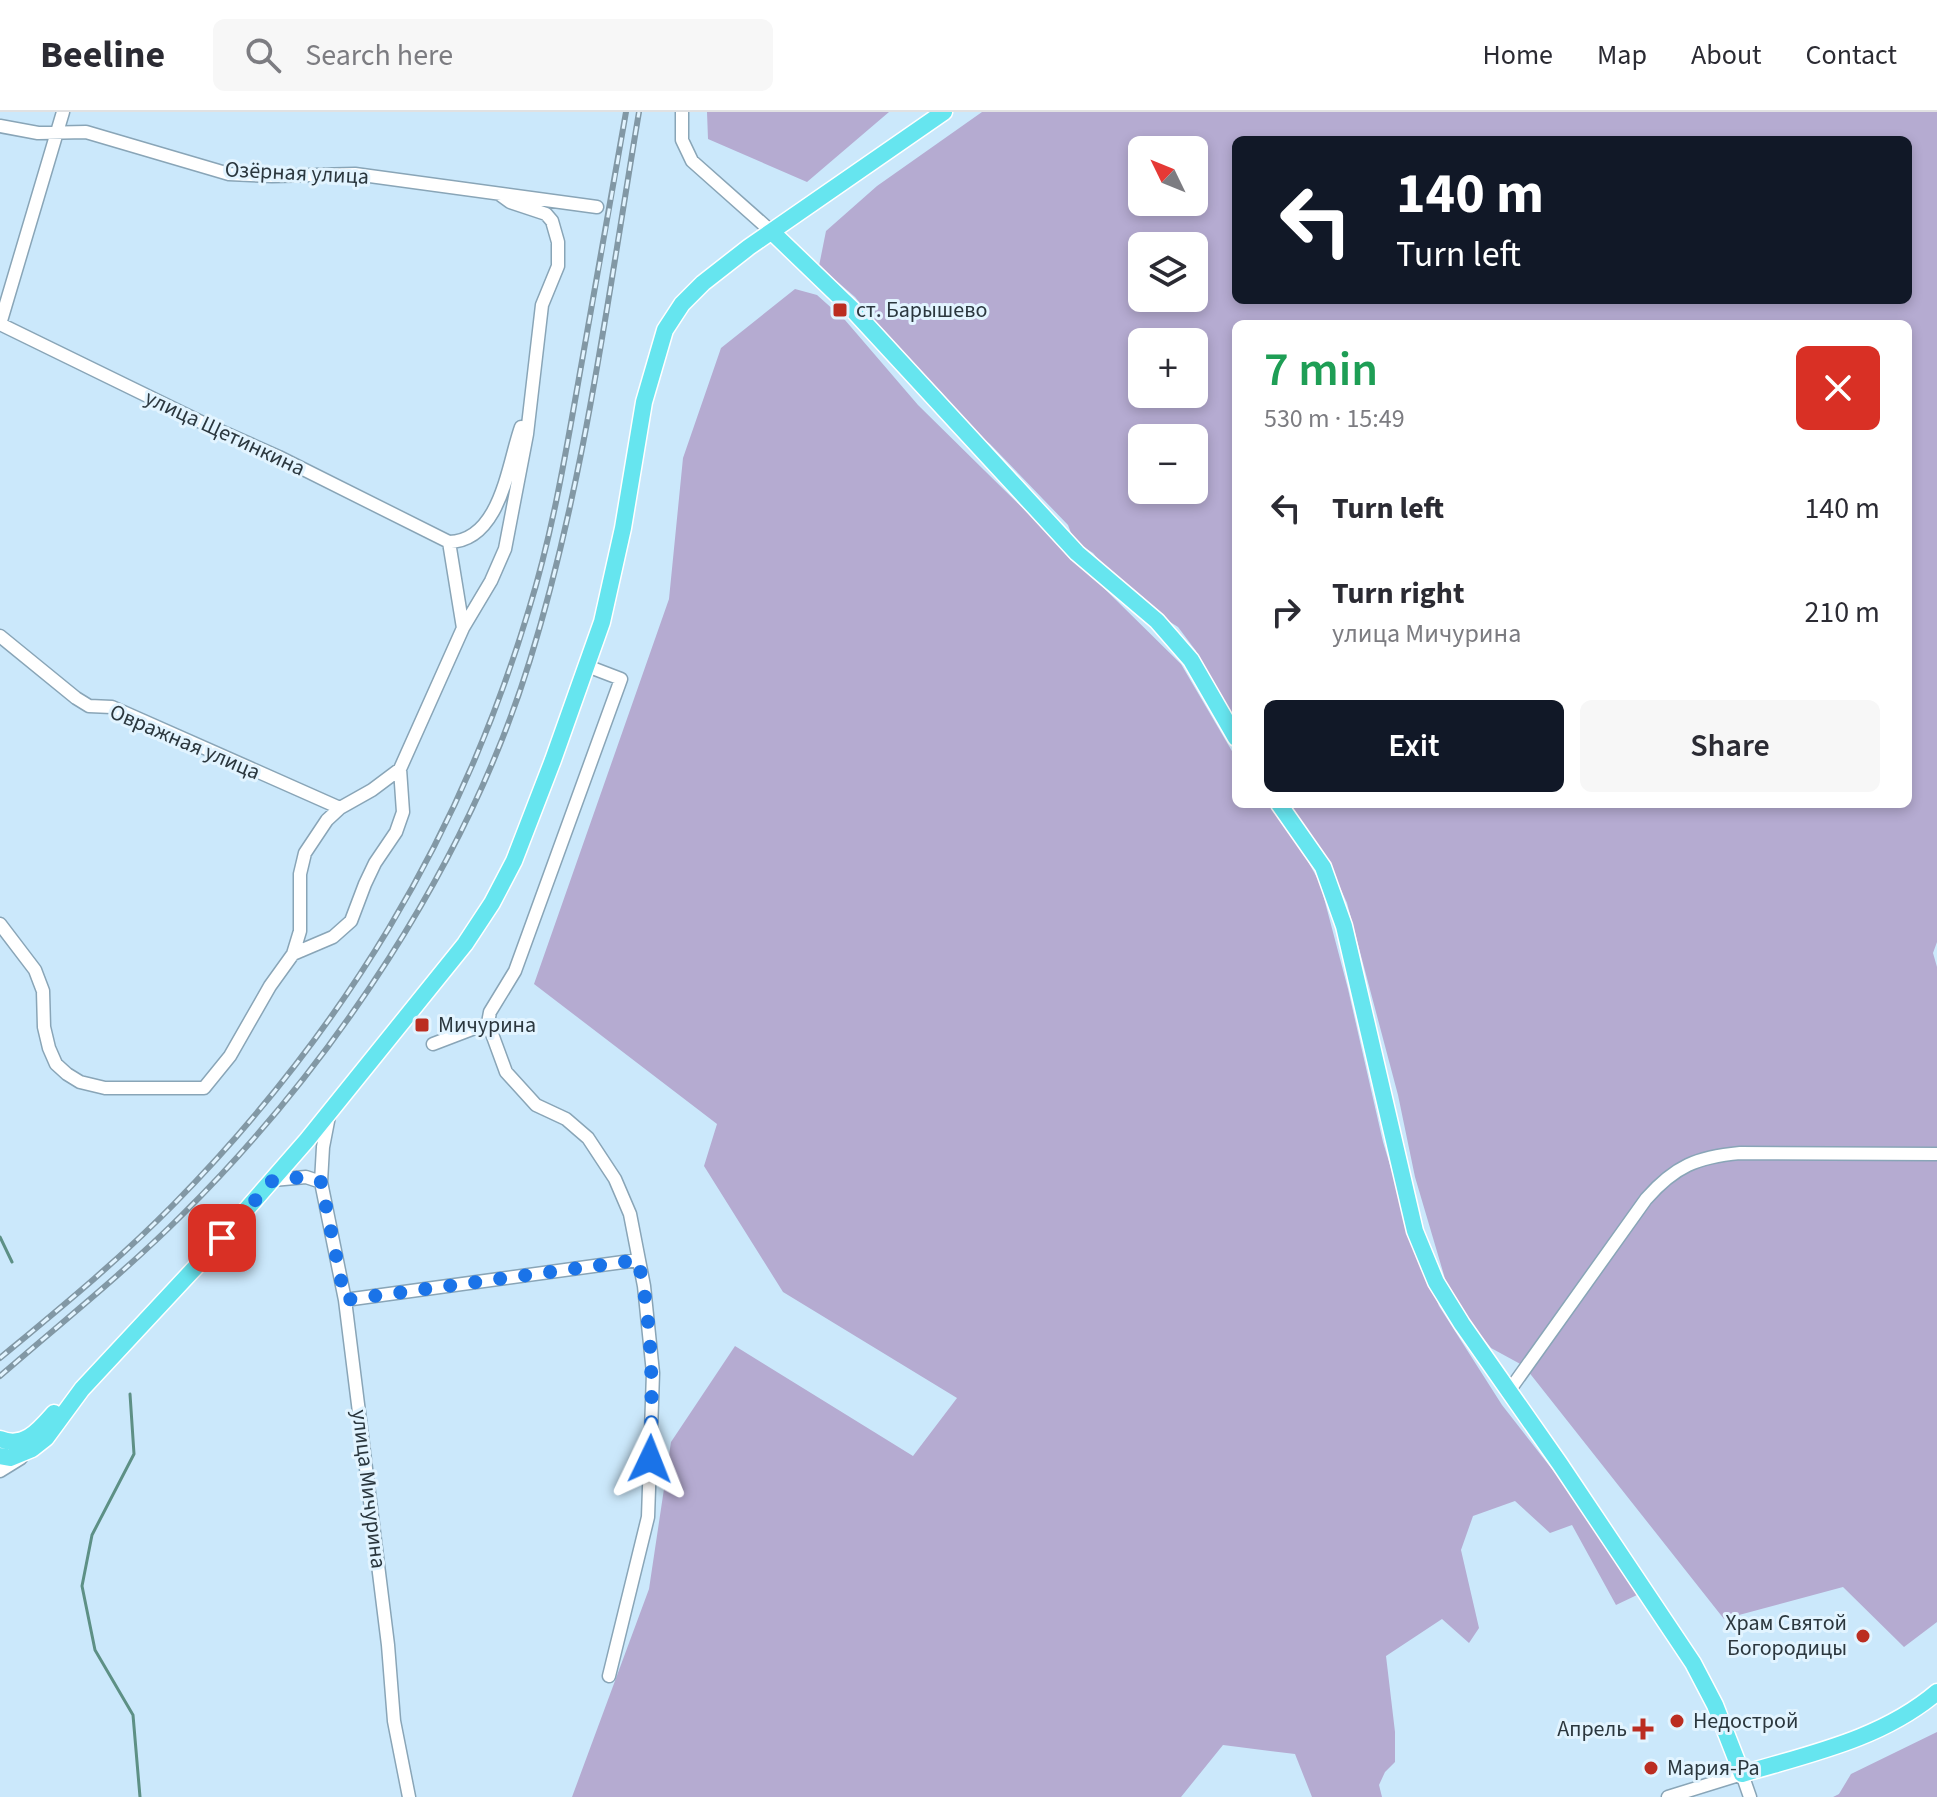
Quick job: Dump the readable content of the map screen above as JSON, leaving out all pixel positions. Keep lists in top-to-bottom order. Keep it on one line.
{"streets":{"street":["Озёрная улица","улица Щетинкина","Овражная улица","улица Мичурина"]},"places":{"transit":["ст. Барышево","Мичурина"],"other":["Храм Святой Богородицы","Недострой","Мария-Ра"],"health":["Апрель"]},"north":"top left","page":{"header":"Beeline","search":"Search here","nav":["Home","Map","About","Contact"],"map_buttons":["+","−"],"turn":["140 m","Turn left"],"heading":["7 min","530 m · 15:49"],"list":[{"name":"Turn left","value":"140 m"},{"name":"Turn right","note":"улица Мичурина","value":"210 m"}],"buttons":["Exit","Share"]}}
